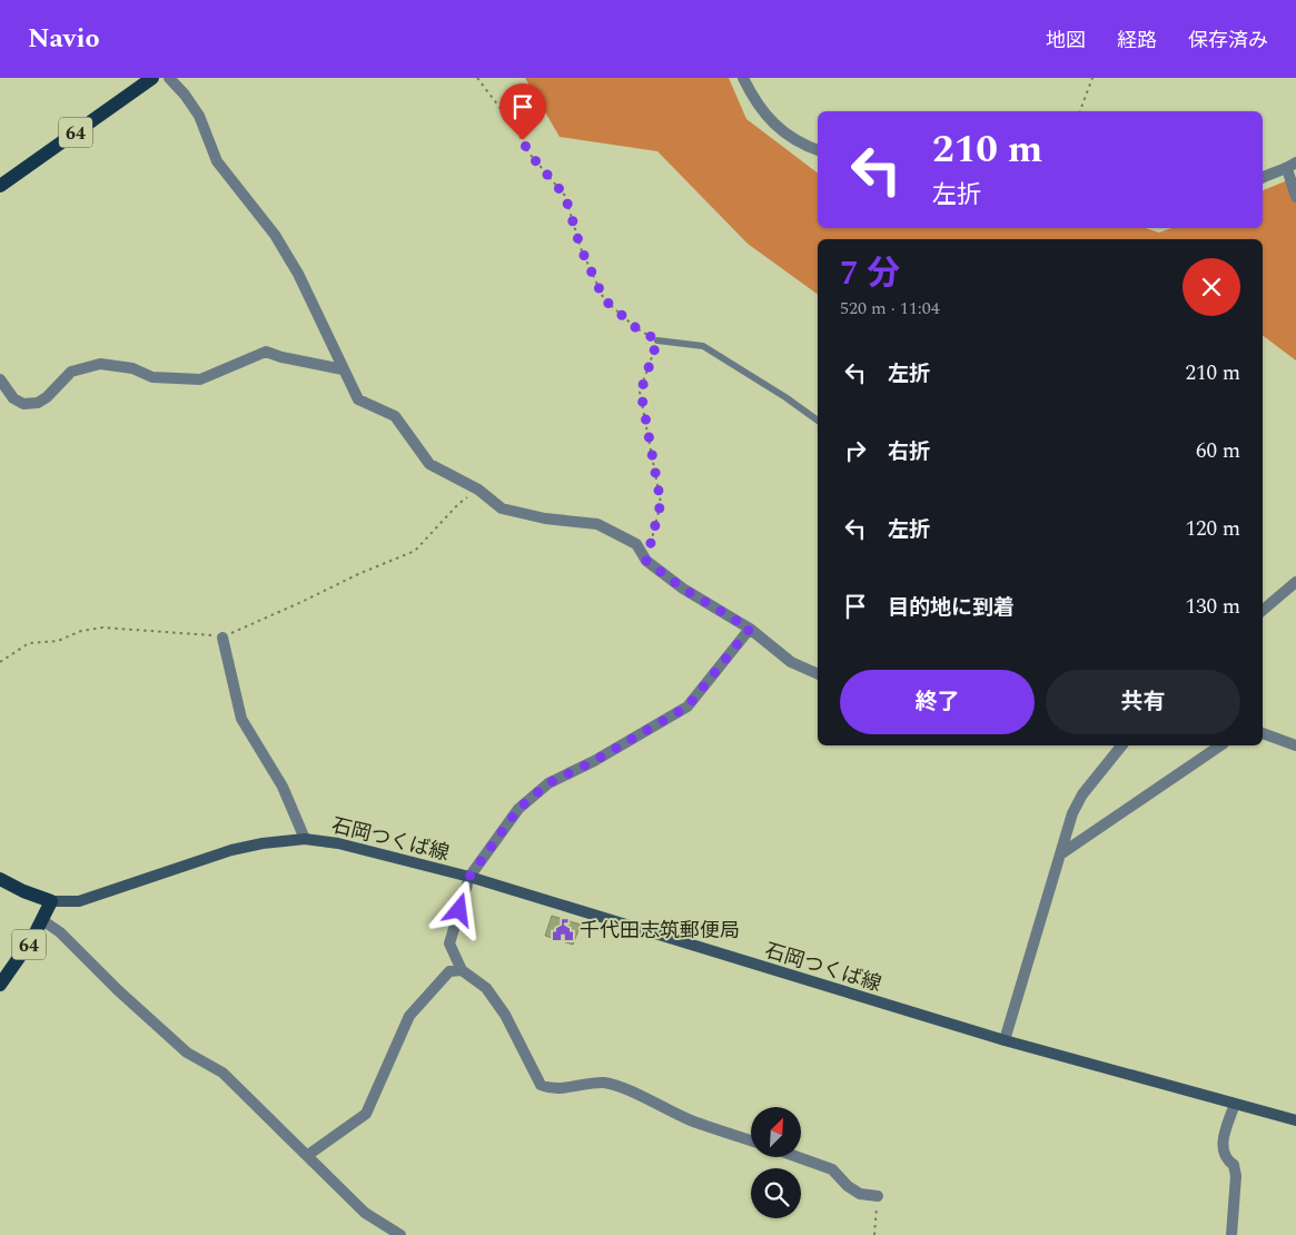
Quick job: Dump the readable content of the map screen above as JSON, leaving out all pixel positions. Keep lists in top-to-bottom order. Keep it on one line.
{"streets":{"main road":["64","石岡つくば線"]},"crossings":[["64","石岡つくば線"]],"places":{"public building":["千代田志筑郵便局"]},"north":"top right","page":{"header":"Navio","nav":["地図","経路","保存済み"],"turn":["210 m","左折"],"heading":["7 分","520 m · 11:04"],"list":[{"name":"左折","value":"210 m"},{"name":"右折","value":"60 m"},{"name":"左折","value":"120 m"},{"name":"目的地に到着","value":"130 m"}],"buttons":["終了","共有"]}}
